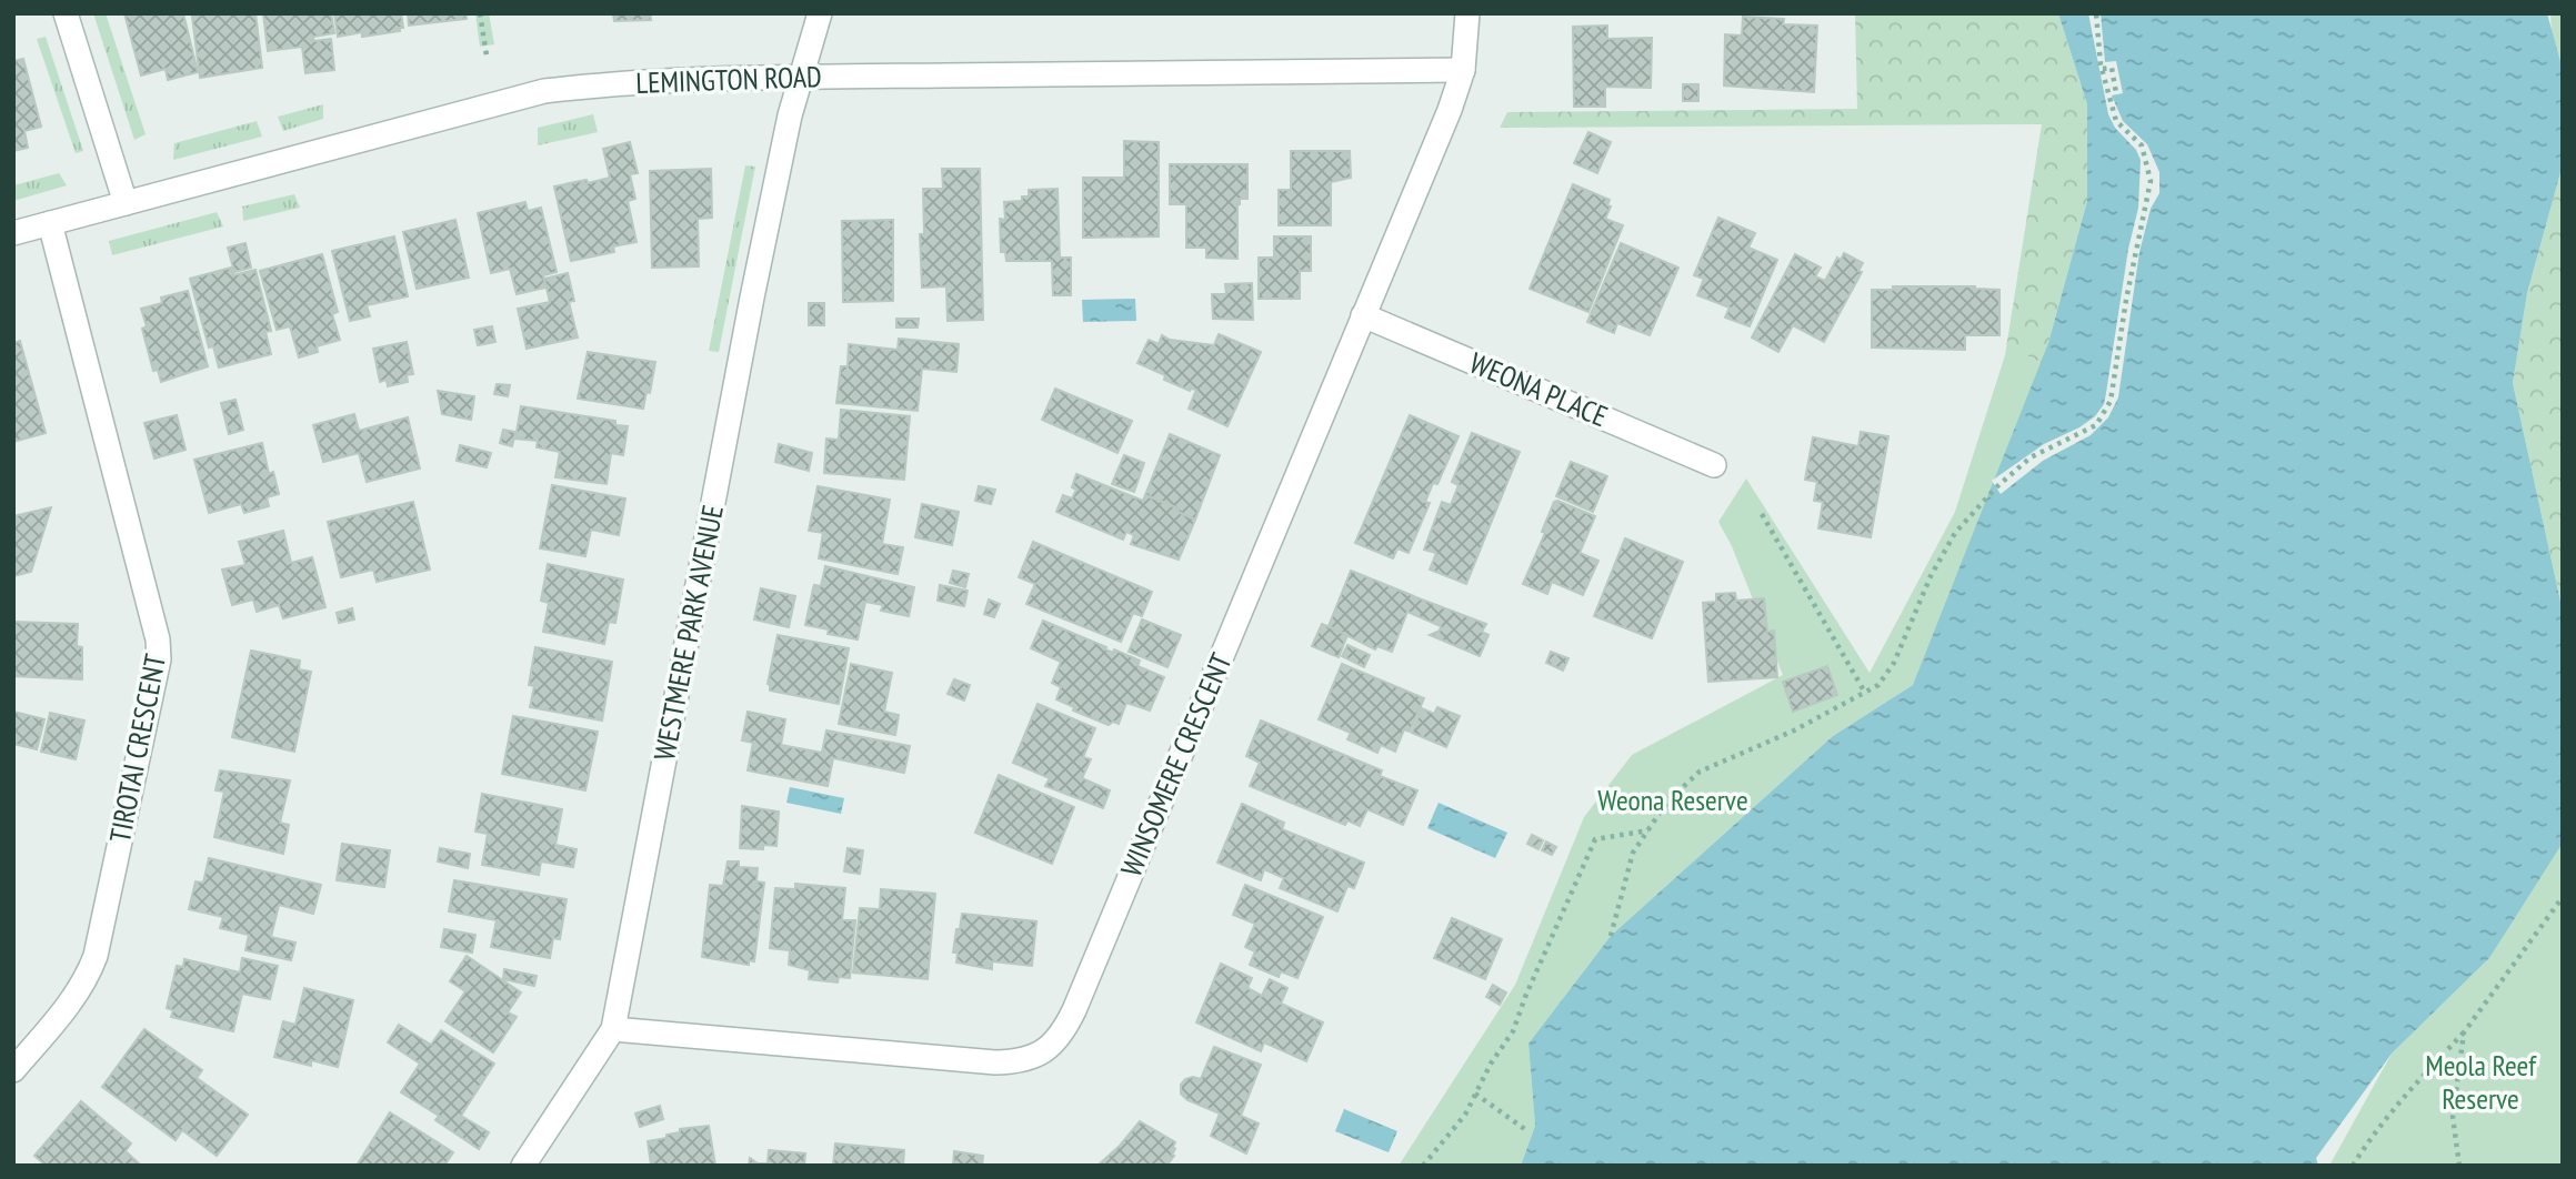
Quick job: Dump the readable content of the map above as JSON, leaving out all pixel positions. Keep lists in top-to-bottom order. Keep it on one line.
{"streets":{"street":["LEMINGTON ROAD","WEONA PLACE","WESTMERE PARK AVENUE","TIROTAI CRESCENT","WINSOMERE CRESCENT"]},"crossings":[["LEMINGTON ROAD","WESTMERE PARK AVENUE"],["LEMINGTON ROAD","TIROTAI CRESCENT"],["LEMINGTON ROAD","WINSOMERE CRESCENT"],["WEONA PLACE","WINSOMERE CRESCENT"],["WESTMERE PARK AVENUE","WINSOMERE CRESCENT"]],"parks":["Weona Reserve","Meola Reef Reserve"]}
